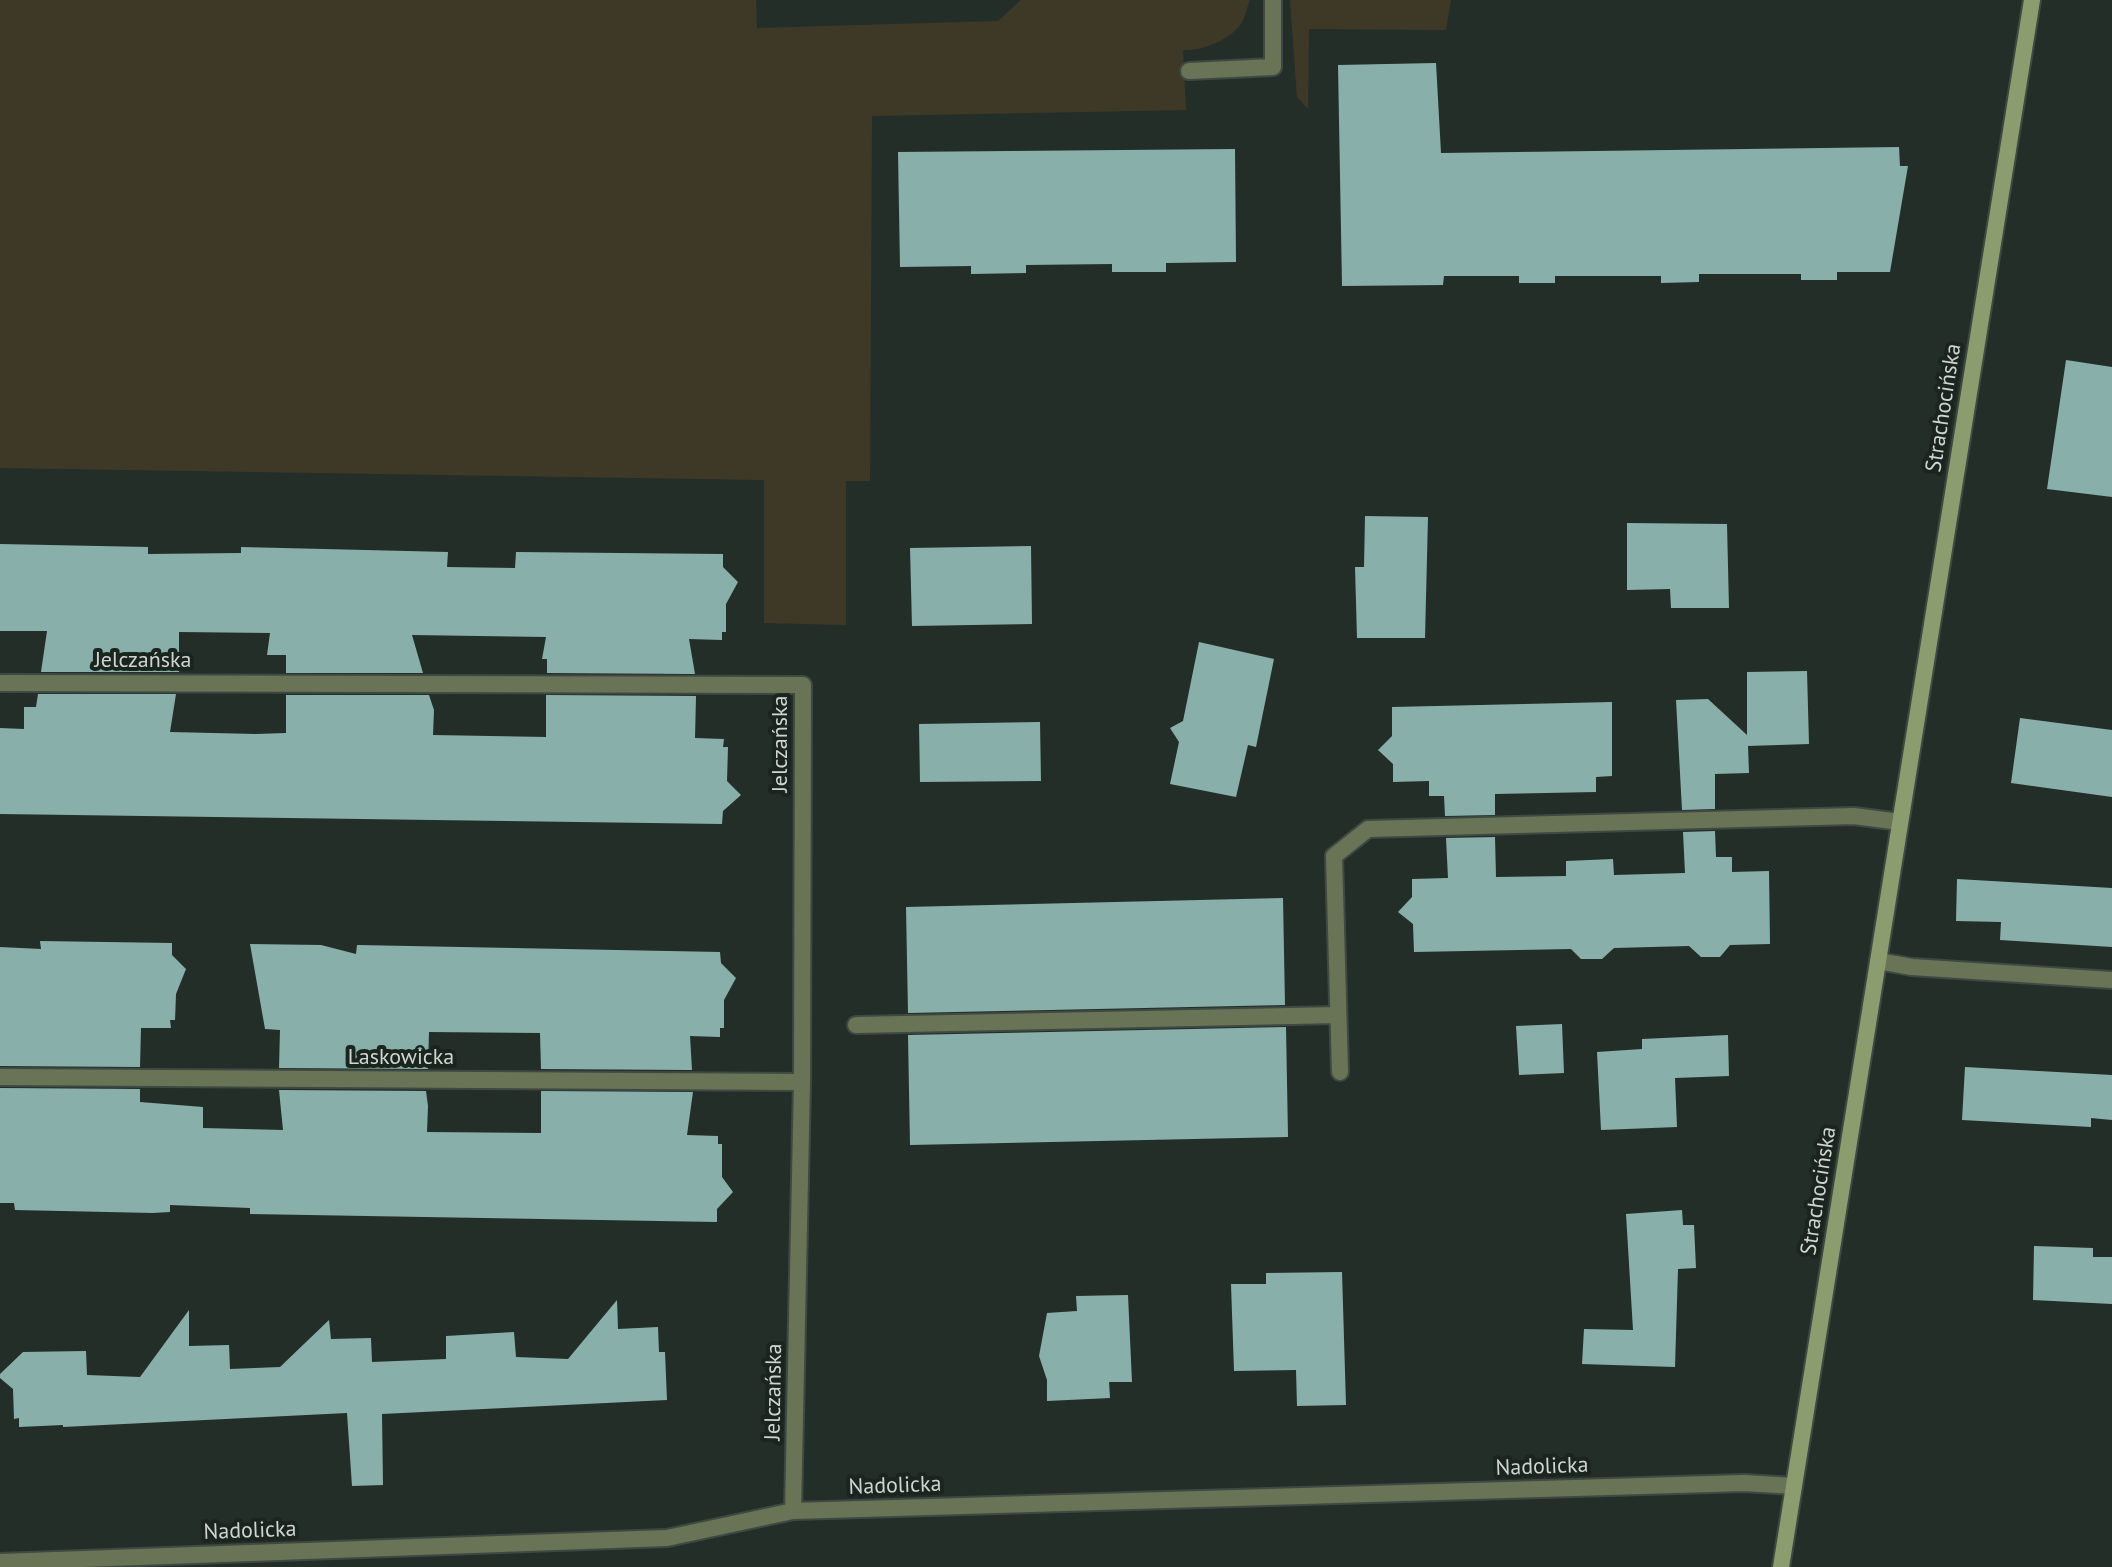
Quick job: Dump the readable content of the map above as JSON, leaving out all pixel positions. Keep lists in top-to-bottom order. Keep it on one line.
{"streets":{"main road":["Strachocińska"],"street":["Jelczańska","Laskowicka","Nadolicka"]},"crossings":[["Strachocińska","Nadolicka"],["Jelczańska","Laskowicka"],["Jelczańska","Nadolicka"]]}
